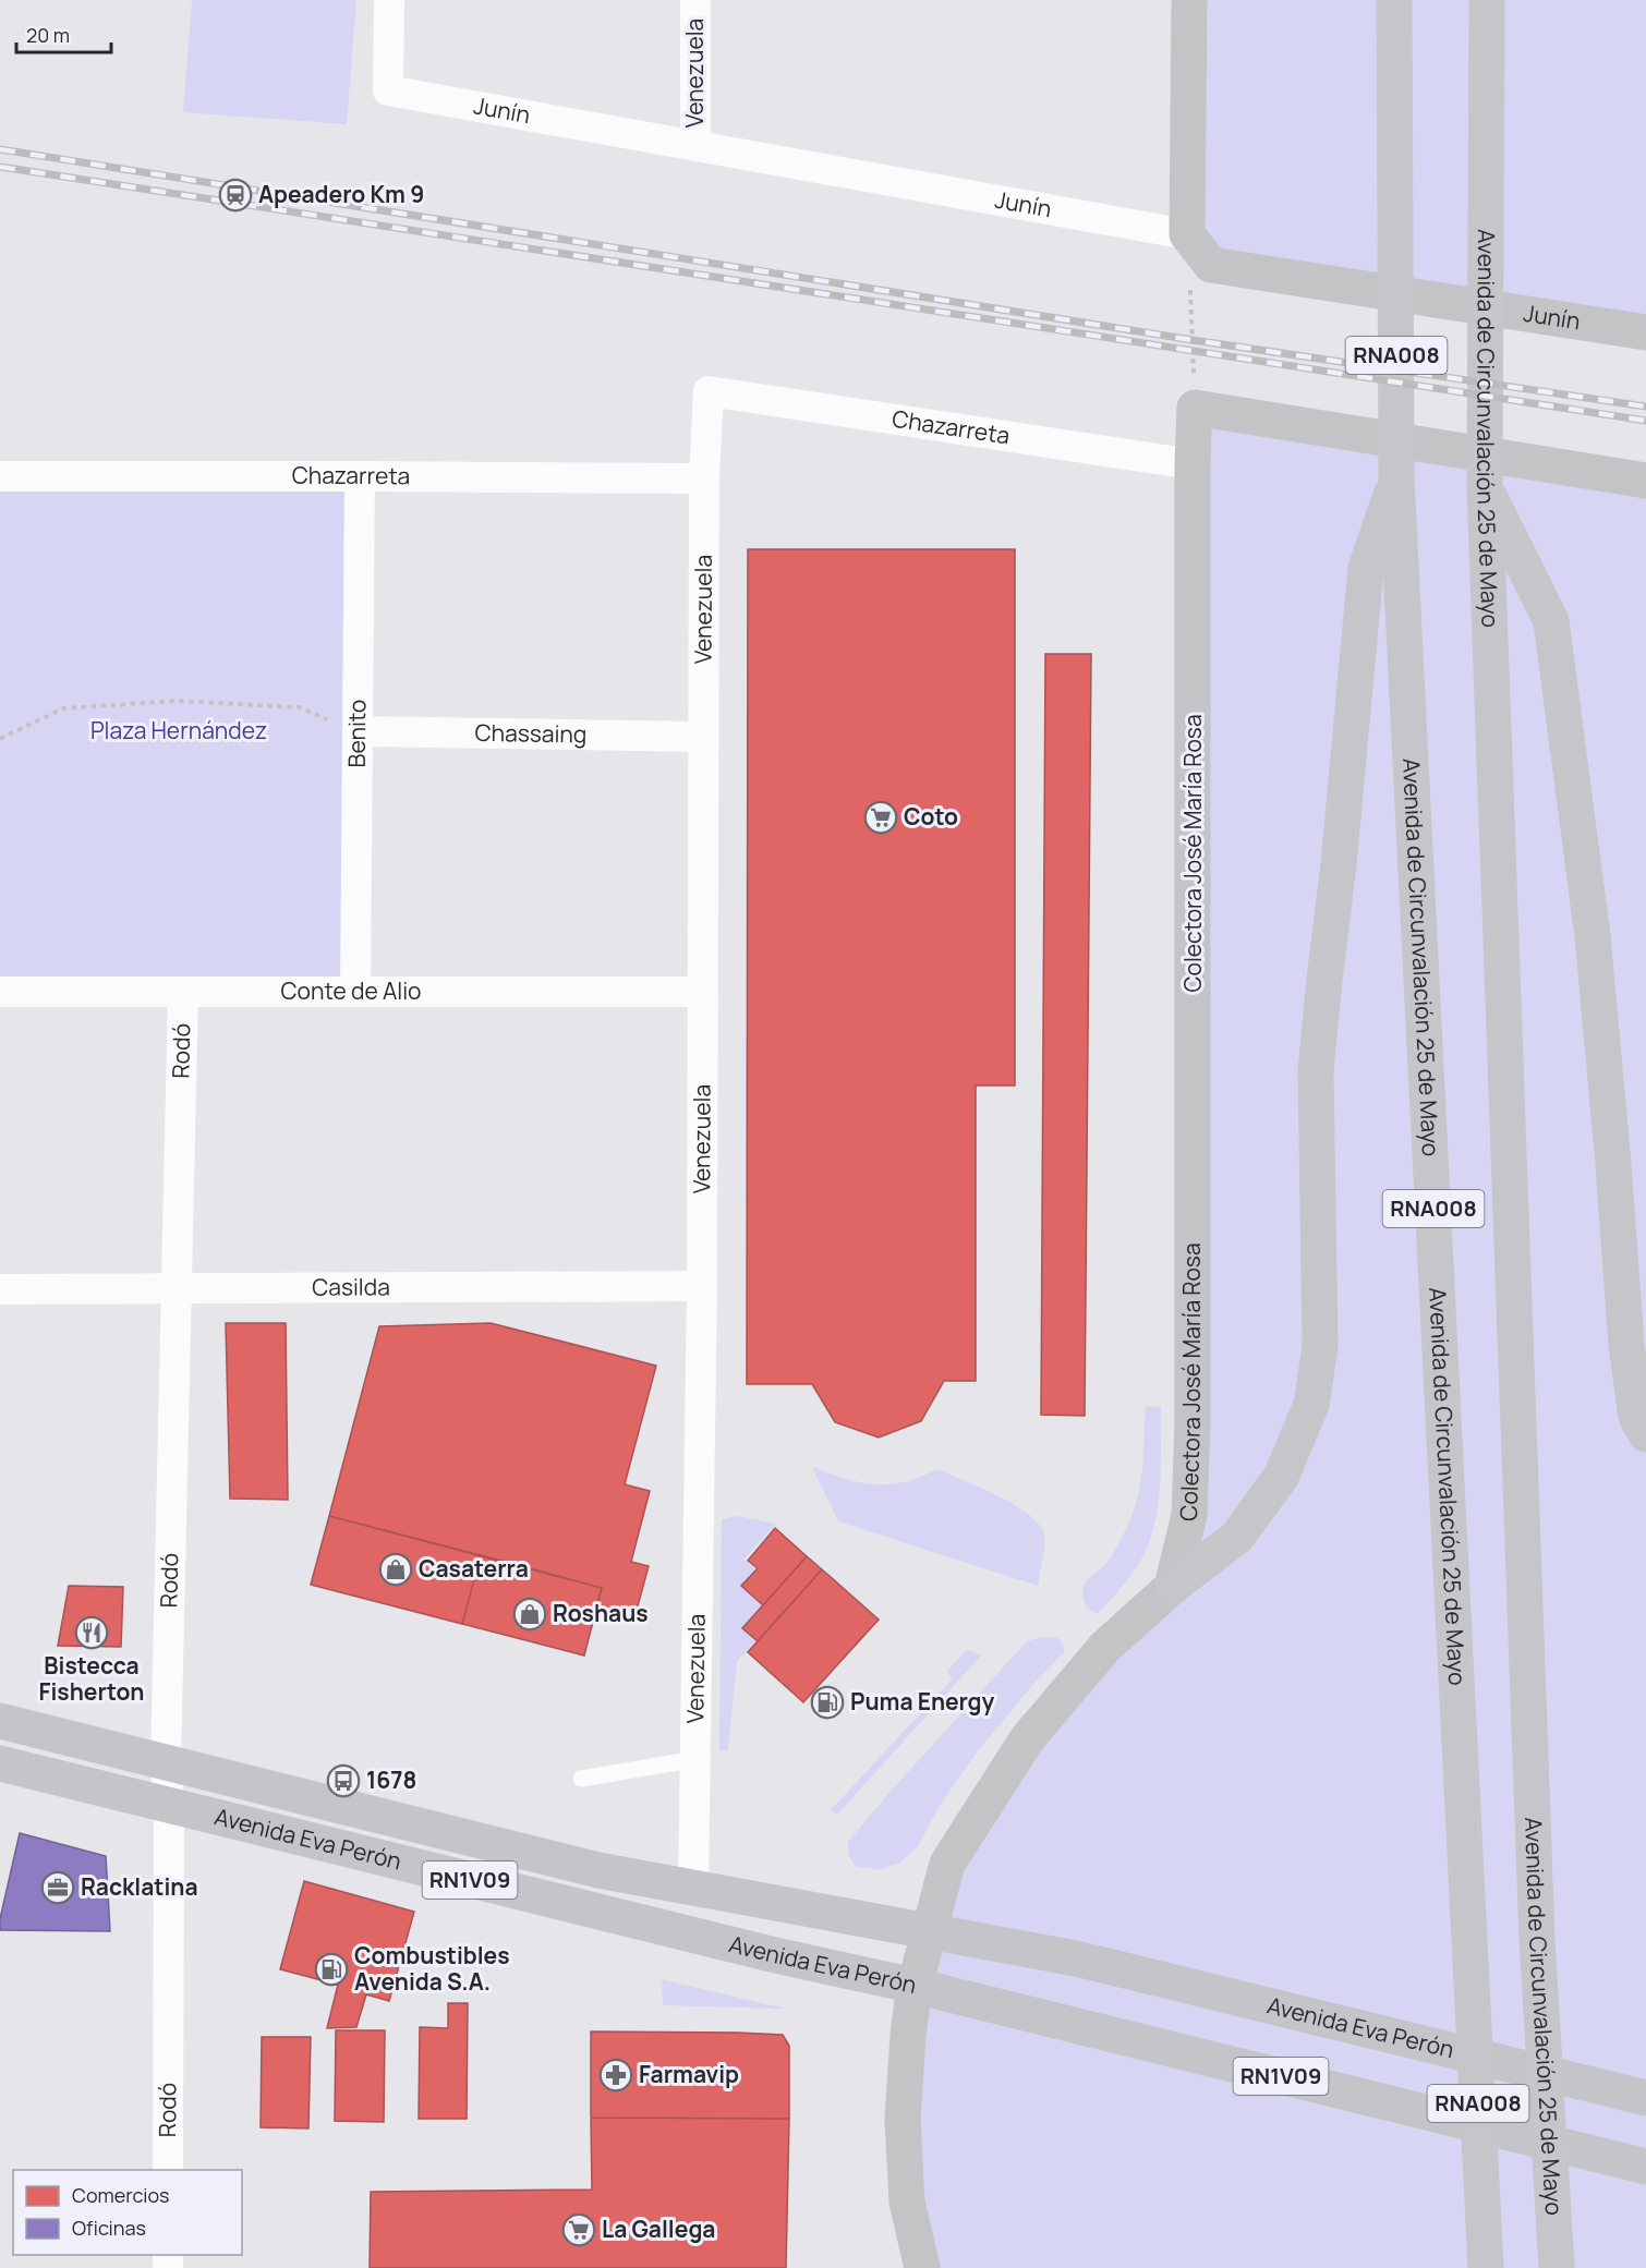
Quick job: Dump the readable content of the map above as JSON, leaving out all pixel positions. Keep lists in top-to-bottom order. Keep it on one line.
{"streets":{"highway":["RNA008","Avenida de Circunvalación 25 de Mayo"],"main road":["Junín","Colectora José María Rosa","Avenida Eva Perón","RN1V09"],"street":["Venezuela","Chazarreta","Benito","Chassaing","Conte de Alio","Rodó","Casilda"]},"crossings":[["Venezuela","Junín"],["Venezuela","Chazarreta"],["Venezuela","Chassaing"],["Venezuela","Conte de Alio"],["Venezuela","Casilda"],["Venezuela","Avenida Eva Perón"],["Chazarreta","Benito"],["Chazarreta","Colectora José María Rosa"],["Benito","Chassaing"],["Benito","Conte de Alio"],["Conte de Alio","Rodó"],["Rodó","Casilda"],["Rodó","Avenida Eva Perón"]],"parks":["Plaza Hernández"],"places":{"station":["Apeadero Km 9"],"supermarket":["Coto","La Gallega"],"shop":["Casaterra","Roshaus"],"restaurant":["Bistecca Fisherton"],"fuel station":["Puma Energy","Combustibles Avenida S.A."],"bus stop":["1678"],"office":["Racklatina"],"pharmacy":["Farmavip"]},"legend":["Comercios","Oficinas"],"scale_bar":"20 m"}
